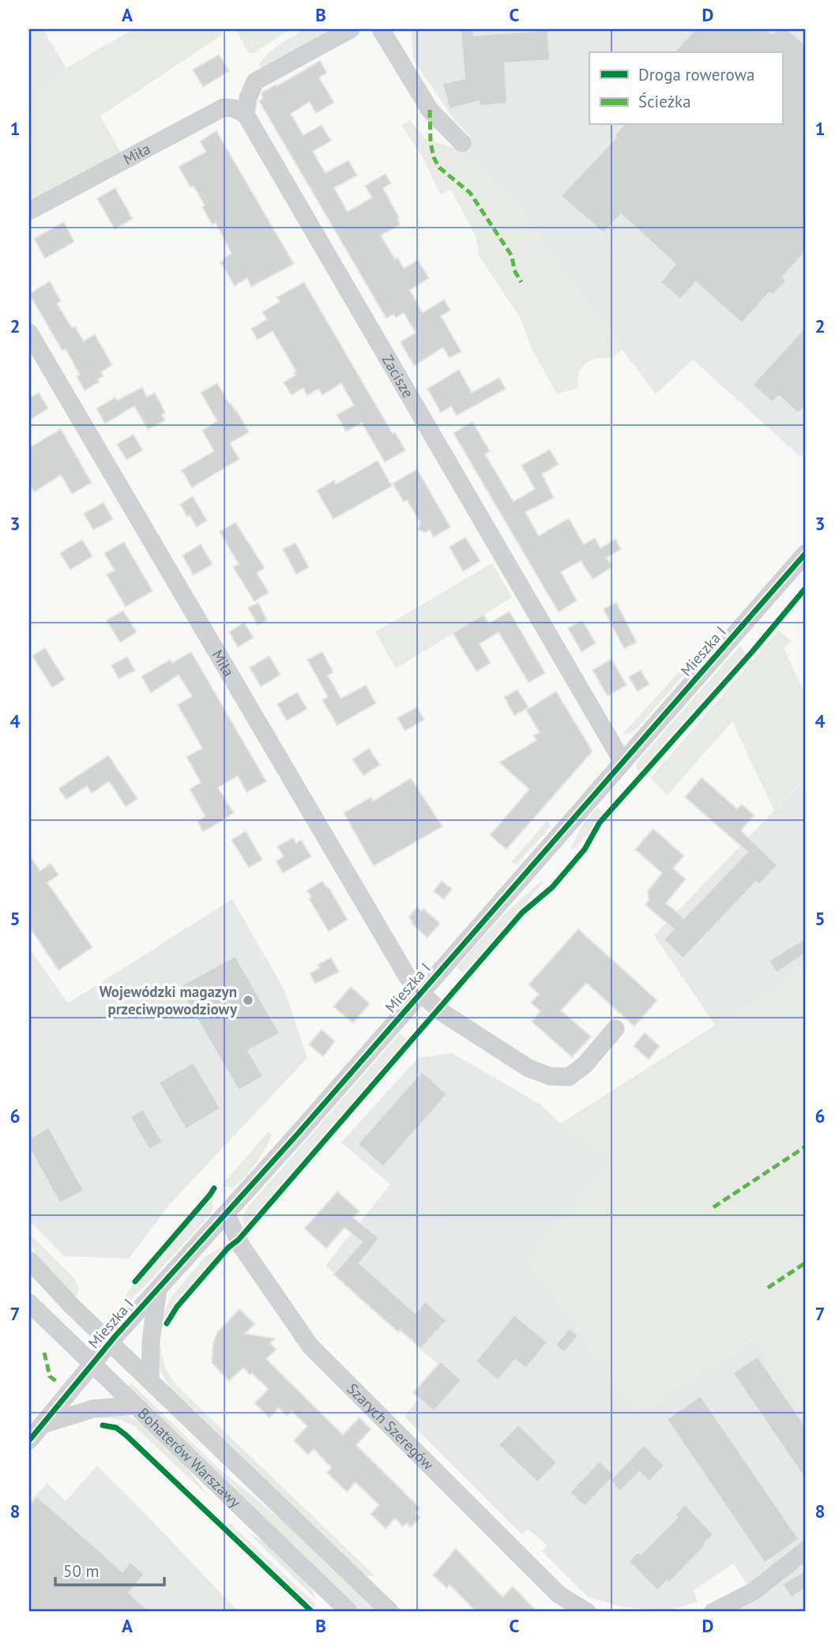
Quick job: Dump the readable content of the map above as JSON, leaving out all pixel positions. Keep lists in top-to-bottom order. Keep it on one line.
{"streets":{"street":["Miła","Zacisze","Mieszka I","Szarych Szeregów","Bohaterów Warszawy"]},"crossings":[["Miła","Zacisze"],["Miła","Mieszka I"],["Zacisze","Mieszka I"],["Mieszka I","Szarych Szeregów"],["Mieszka I","Bohaterów Warszawy"]],"places":["Wojewódzki magazyn przeciwpowodziowy"],"legend":["Droga rowerowa","Ścieżka"],"scale_bar":"50 m","grid":{"columns":["A","B","C","D"],"rows":["1","2","3","4","5","6","7","8"]}}
